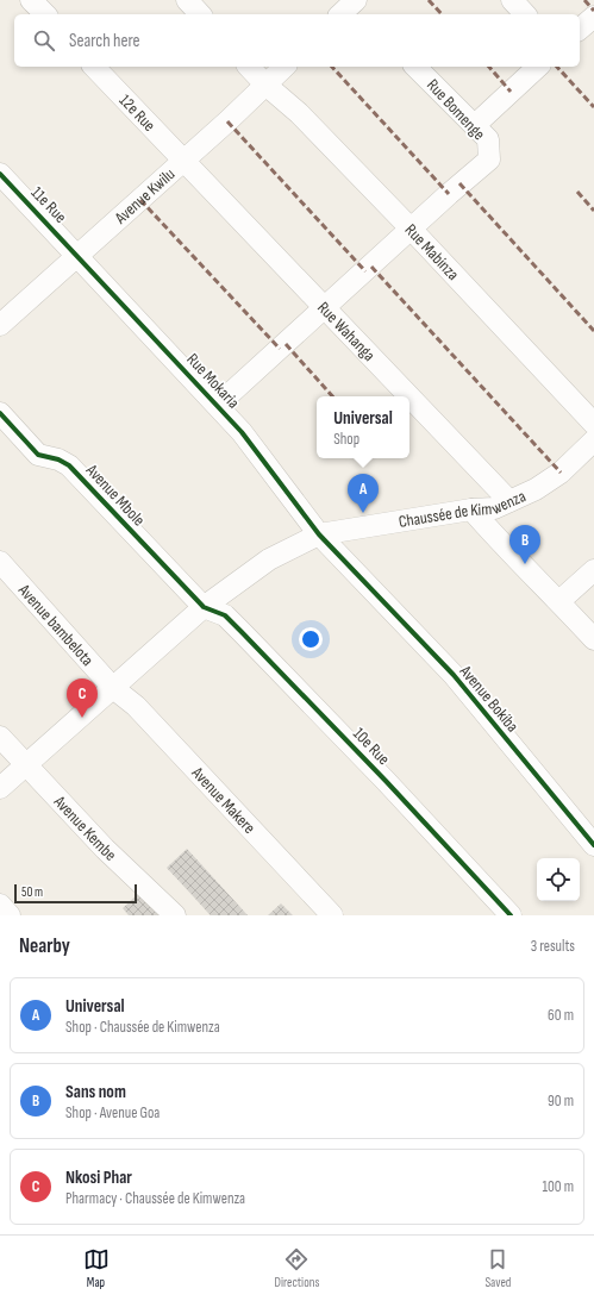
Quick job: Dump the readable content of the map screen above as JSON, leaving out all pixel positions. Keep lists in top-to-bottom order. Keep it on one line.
{"streets":{"street":["Rue Bomenge","12e Rue","Avenue Kwilu","11e Rue","Rue Mabinza","Rue Wahanga","Rue Mokaria","Avenue Mbole","Chaussée de Kimwenza","Avenue bambelota","Avenue Bokiba","10e Rue","Avenue Makere","Avenue Kembe"]},"crossings":[["Rue Bomenge","Rue Mabinza"],["12e Rue","Avenue Kwilu"],["12e Rue","Rue Wahanga"],["Avenue Kwilu","11e Rue"],["Avenue Kwilu","Rue Mabinza"],["Avenue Kwilu","Rue Wahanga"],["Avenue Kwilu","Rue Mokaria"],["11e Rue","Rue Mokaria"],["Rue Wahanga","Chaussée de Kimwenza"],["Rue Mokaria","Chaussée de Kimwenza"],["Rue Mokaria","Avenue Bokiba"],["Avenue Mbole","Chaussée de Kimwenza"],["Avenue Mbole","10e Rue"],["Chaussée de Kimwenza","Avenue bambelota"],["Chaussée de Kimwenza","Avenue Bokiba"],["Chaussée de Kimwenza","10e Rue"],["Chaussée de Kimwenza","Avenue Makere"],["Chaussée de Kimwenza","Avenue Kembe"],["Avenue bambelota","Avenue Makere"]],"scale_bar":"50 m","page":{"search":"Search here","popup":["Universal","Shop"],"pins":["A","B","C"],"scale":"50 m","heading":["Nearby","3 results"],"list":[{"mark":"A","name":"Universal","note":"Shop · Chaussée de Kimwenza","value":"60 m"},{"mark":"B","name":"Sans nom","note":"Shop · Avenue Goa","value":"90 m"},{"mark":"C","name":"Nkosi Phar","note":"Pharmacy · Chaussée de Kimwenza","value":"100 m"}],"nav":["Map","Directions","Saved"]}}
